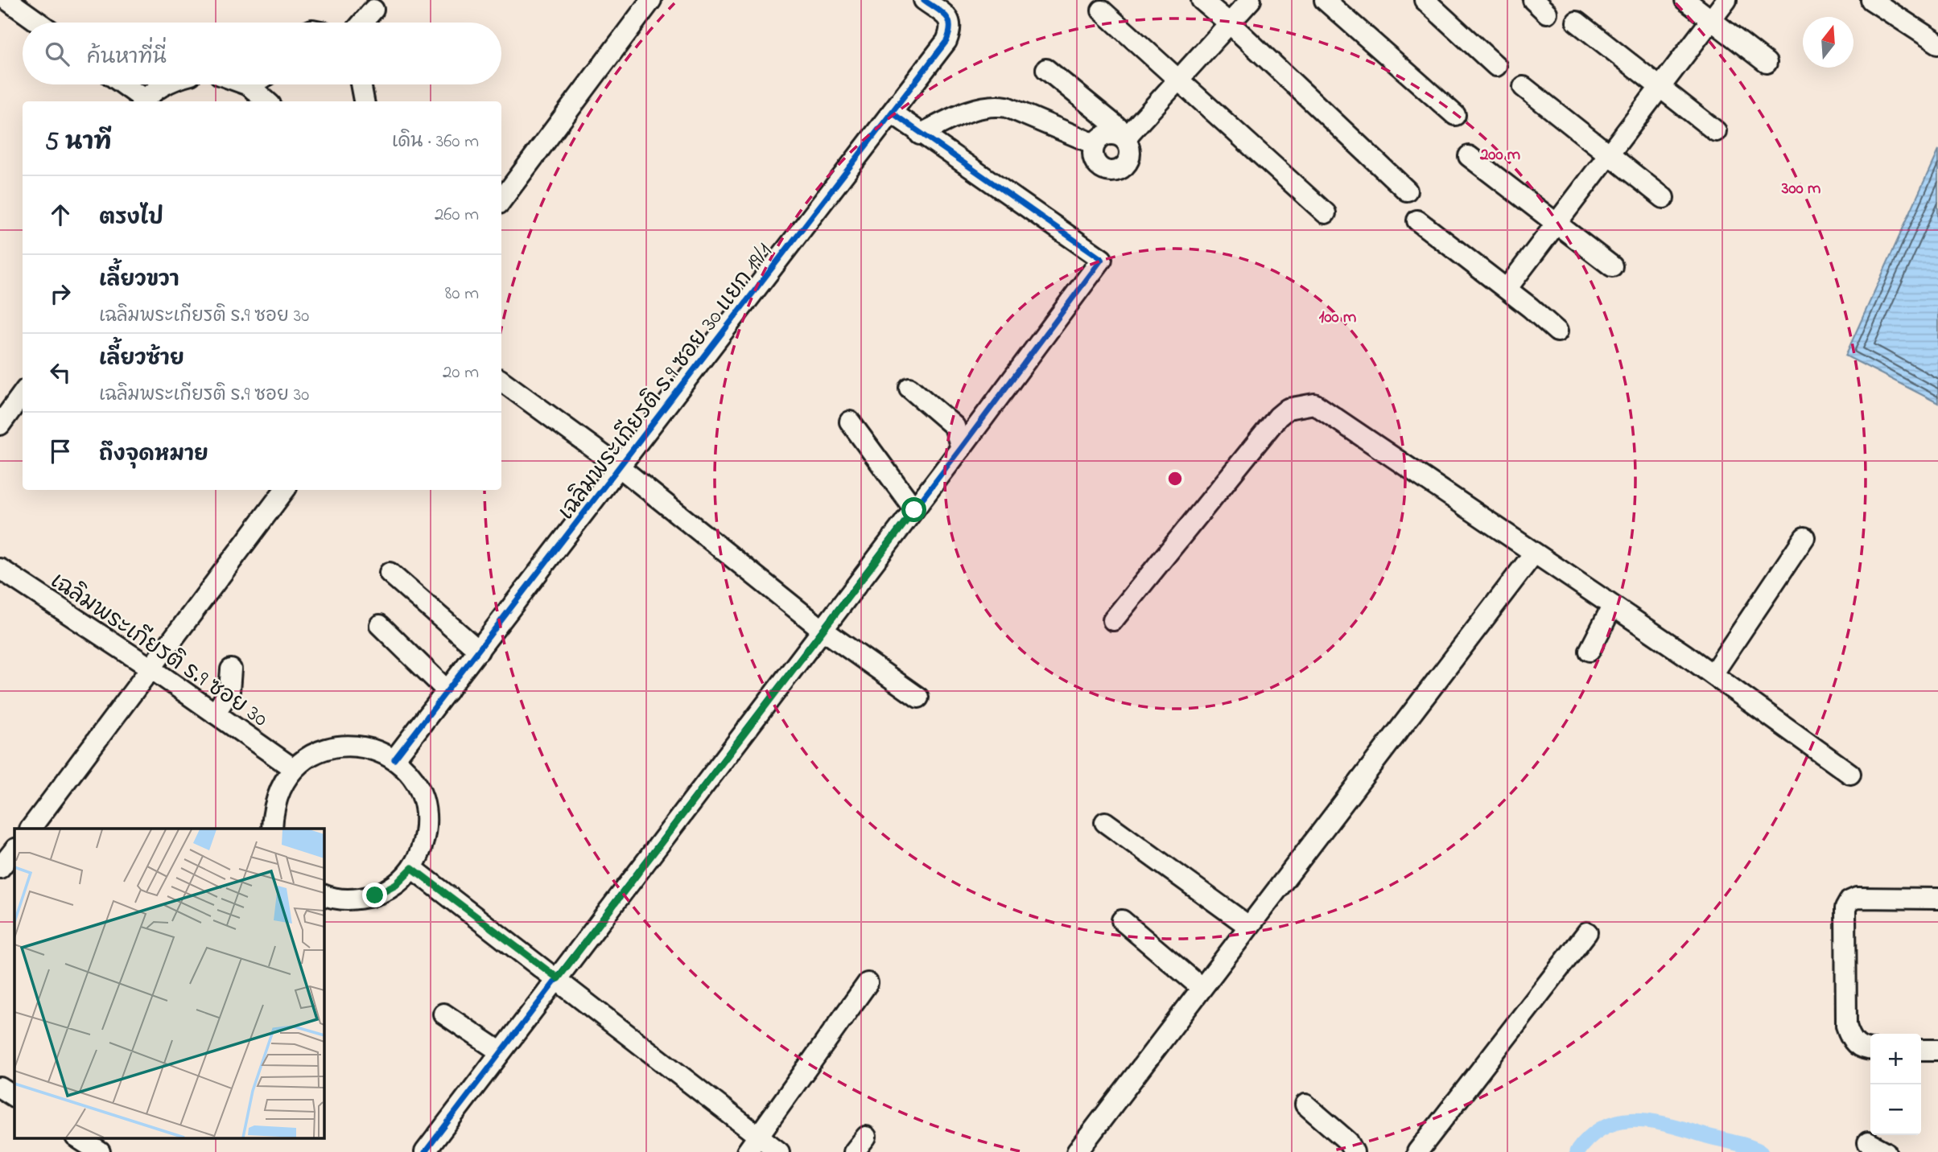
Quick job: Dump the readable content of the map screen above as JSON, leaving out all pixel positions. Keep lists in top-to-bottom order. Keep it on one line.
{"streets":{"street":["เฉลิมพระเกียรติ ร.9 ซอย 30 แยก 19/1","เฉลิมพระเกียรติ ร.9 ซอย 30"]},"north":"top","page":{"search":"ค้นหาที่นี่","heading":["5 นาที","เดิน · 360 m"],"list":[["ตรงไป","260 m"],["เลี้ยวขวา","เฉลิมพระเกียรติ ร.9 ซอย 30","80 m"],["เลี้ยวซ้าย","เฉลิมพระเกียรติ ร.9 ซอย 30","20 m"],"ถึงจุดหมาย"],"map_buttons":["+","−"]},"rings":["200 m","300 m","100 m"]}
